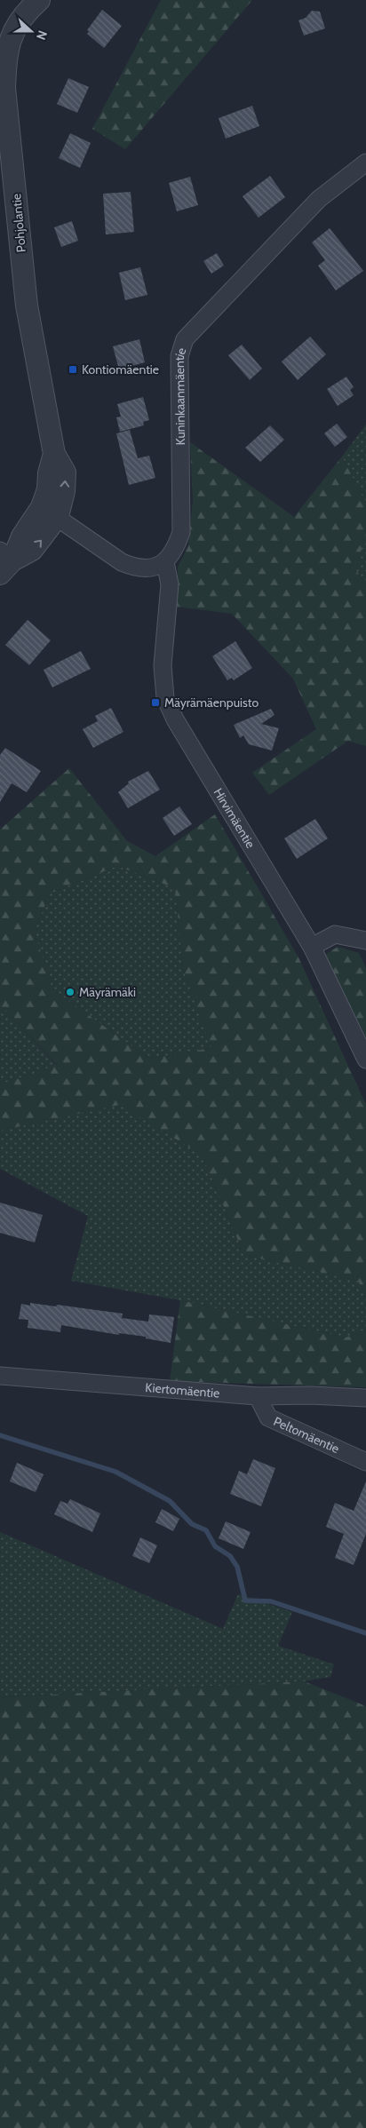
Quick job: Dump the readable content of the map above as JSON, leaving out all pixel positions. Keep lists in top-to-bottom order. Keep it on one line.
{"streets":{"street":["Pohjolantie","Kuninkaanmäentie","Hirvimäentie","Kiertomäentie","Peltomäentie"]},"crossings":[["Kuninkaanmäentie","Hirvimäentie"],["Kiertomäentie","Peltomäentie"]],"places":{"transit":["Kontiomäentie","Mäyrämäenpuisto"],"other":["Mäyrämäki"]},"north":"right"}
